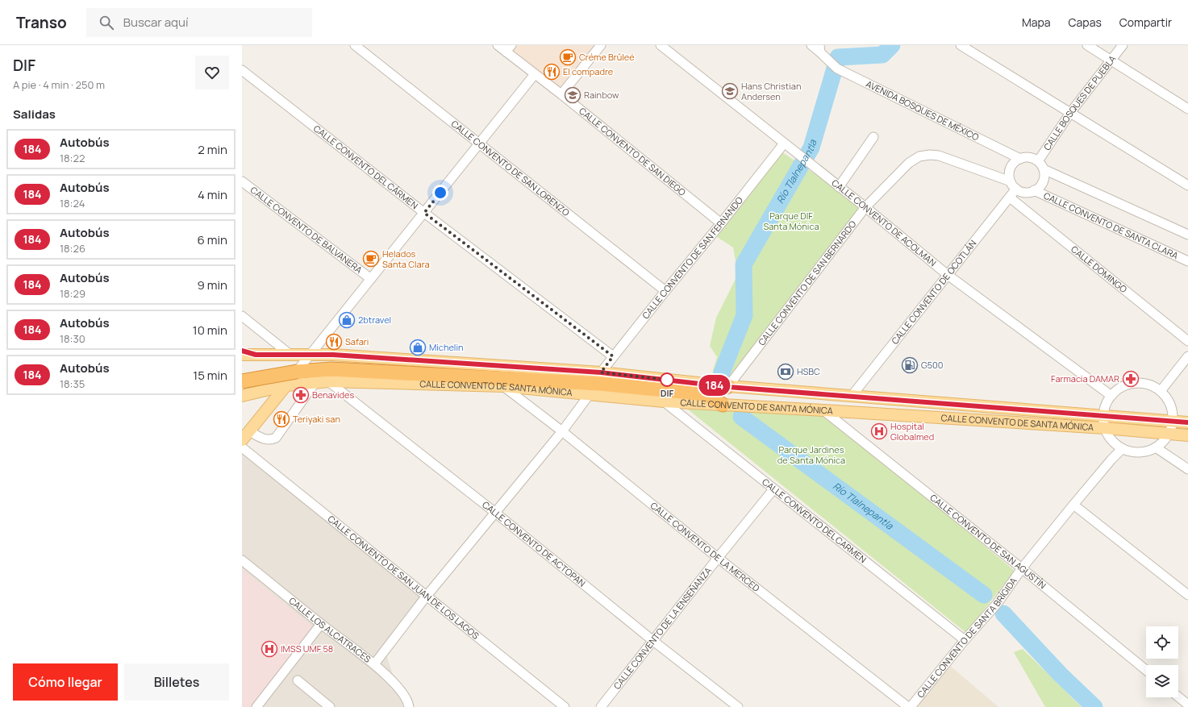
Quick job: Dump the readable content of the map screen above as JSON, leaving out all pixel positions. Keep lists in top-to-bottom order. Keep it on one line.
{"streets":{"main road":["CALLE CONVENTO DE SANTA MÓNICA"],"street":["CALLE BOSQUES DE PUEBLA","AVENIDA BOSQUES DE MÉXICO","CALLE CONVENTO DE SAN DIEGO","CALLE CONVENTO DEL CÁRMEN","CALLE CONVENTO DE SAN LORENZO","CALLE CONVENTO DE ACOLMAN","CALLE CONVENTO DE SANTA CLARA","CALLE CONVENTO DE BALVANERA","CALLE CONVENTO DE SAN FERNANDO","CALLE DOMINGO","CALLE CONVENTO DE SAN BERNARDO","CALLE CONVENTO DE OCOTLÁN","CALLE CONVENTO DEL CARMEN","CALLE CONVENTO DE SAN AGUSTÍN","CALLE CONVENTO DE ACTOPAN","CALLE CONVENTO DE LA MERCED","CALLE CONVENTO DE SAN JUAN DE LOS LAGOS","CALLE CONVENTO DE LA ENSEÑANZA","CALLE LOS ALCATRACES","CALLE CONVENTO DE SANTA BRÍGIDA"]},"crossings":[["CALLE BOSQUES DE PUEBLA","AVENIDA BOSQUES DE MÉXICO"],["CALLE BOSQUES DE PUEBLA","CALLE CONVENTO DE SANTA CLARA"],["CALLE BOSQUES DE PUEBLA","CALLE CONVENTO DE SAN BERNARDO"],["CALLE BOSQUES DE PUEBLA","CALLE CONVENTO DE OCOTLÁN"],["AVENIDA BOSQUES DE MÉXICO","CALLE CONVENTO DE SANTA CLARA"],["AVENIDA BOSQUES DE MÉXICO","CALLE CONVENTO DE SAN BERNARDO"],["AVENIDA BOSQUES DE MÉXICO","CALLE CONVENTO DE OCOTLÁN"],["CALLE CONVENTO DE SAN DIEGO","CALLE CONVENTO DE SAN FERNANDO"],["CALLE CONVENTO DEL CÁRMEN","CALLE CONVENTO DE SAN FERNANDO"],["CALLE CONVENTO DE SAN LORENZO","CALLE CONVENTO DE SAN FERNANDO"],["CALLE CONVENTO DE ACOLMAN","CALLE CONVENTO DE SAN FERNANDO"],["CALLE CONVENTO DE ACOLMAN","CALLE CONVENTO DE SAN BERNARDO"],["CALLE CONVENTO DE ACOLMAN","CALLE CONVENTO DE OCOTLÁN"],["CALLE CONVENTO DE SANTA CLARA","CALLE CONVENTO DE SAN BERNARDO"],["CALLE CONVENTO DE SANTA CLARA","CALLE CONVENTO DE OCOTLÁN"],["CALLE CONVENTO DE SAN FERNANDO","CALLE CONVENTO DE SANTA MÓNICA"],["CALLE DOMINGO","CALLE CONVENTO DE OCOTLÁN"],["CALLE CONVENTO DE SAN BERNARDO","CALLE CONVENTO DE OCOTLÁN"],["CALLE CONVENTO DE SAN BERNARDO","CALLE CONVENTO DE SANTA MÓNICA"],["CALLE CONVENTO DE OCOTLÁN","CALLE CONVENTO DE SANTA MÓNICA"],["CALLE CONVENTO DE SANTA MÓNICA","CALLE CONVENTO DEL CARMEN"],["CALLE CONVENTO DE SANTA MÓNICA","CALLE CONVENTO DE SAN AGUSTÍN"],["CALLE CONVENTO DE SANTA MÓNICA","CALLE CONVENTO DE ACTOPAN"],["CALLE CONVENTO DE SANTA MÓNICA","CALLE CONVENTO DE LA MERCED"],["CALLE CONVENTO DEL CARMEN","CALLE CONVENTO DE LA ENSEÑANZA"],["CALLE CONVENTO DEL CARMEN","CALLE CONVENTO DE SANTA BRÍGIDA"],["CALLE CONVENTO DE SAN AGUSTÍN","CALLE CONVENTO DE SANTA BRÍGIDA"],["CALLE CONVENTO DE ACTOPAN","CALLE CONVENTO DE LA ENSEÑANZA"],["CALLE CONVENTO DE LA MERCED","CALLE CONVENTO DE LA ENSEÑANZA"],["CALLE CONVENTO DE LA MERCED","CALLE CONVENTO DE SANTA BRÍGIDA"]],"water":["Río Tlalnepantla"],"parks":["Parque DIF Santa Mónica","Parque Jardines de Santa Mónica"],"places":{"cafe":["Créme Brûleé","Helados Santa Clara"],"restaurant":["El compadre","Safari","Teriyaki san"],"school or university":["Hans Christian Andersen","Rainbow"],"shop":["2btravel","Michelin"],"fuel station":["G500"],"bank":["HSBC"],"pharmacy":["Farmacia DAMAR","Benavides"],"other":["DIF"],"hospital":["Hospital Globalmed","IMSS UMF 58"]},"lines":["bus line 184"],"page":{"header":"Transo","search":"Buscar aquí","nav":["Mapa","Capas","Compartir"],"heading":[["DIF","A pie · 4 min · 250 m"],"Salidas"],"on_map":"184","list":[{"mark":"184","name":"Autobús","note":"18:22","value":"2 min"},{"mark":"184","name":"Autobús","note":"18:24","value":"4 min"},{"mark":"184","name":"Autobús","note":"18:26","value":"6 min"},{"mark":"184","name":"Autobús","note":"18:29","value":"9 min"},{"mark":"184","name":"Autobús","note":"18:30","value":"10 min"},{"mark":"184","name":"Autobús","note":"18:35","value":"15 min"}],"buttons":["Cómo llegar","Billetes"]}}
